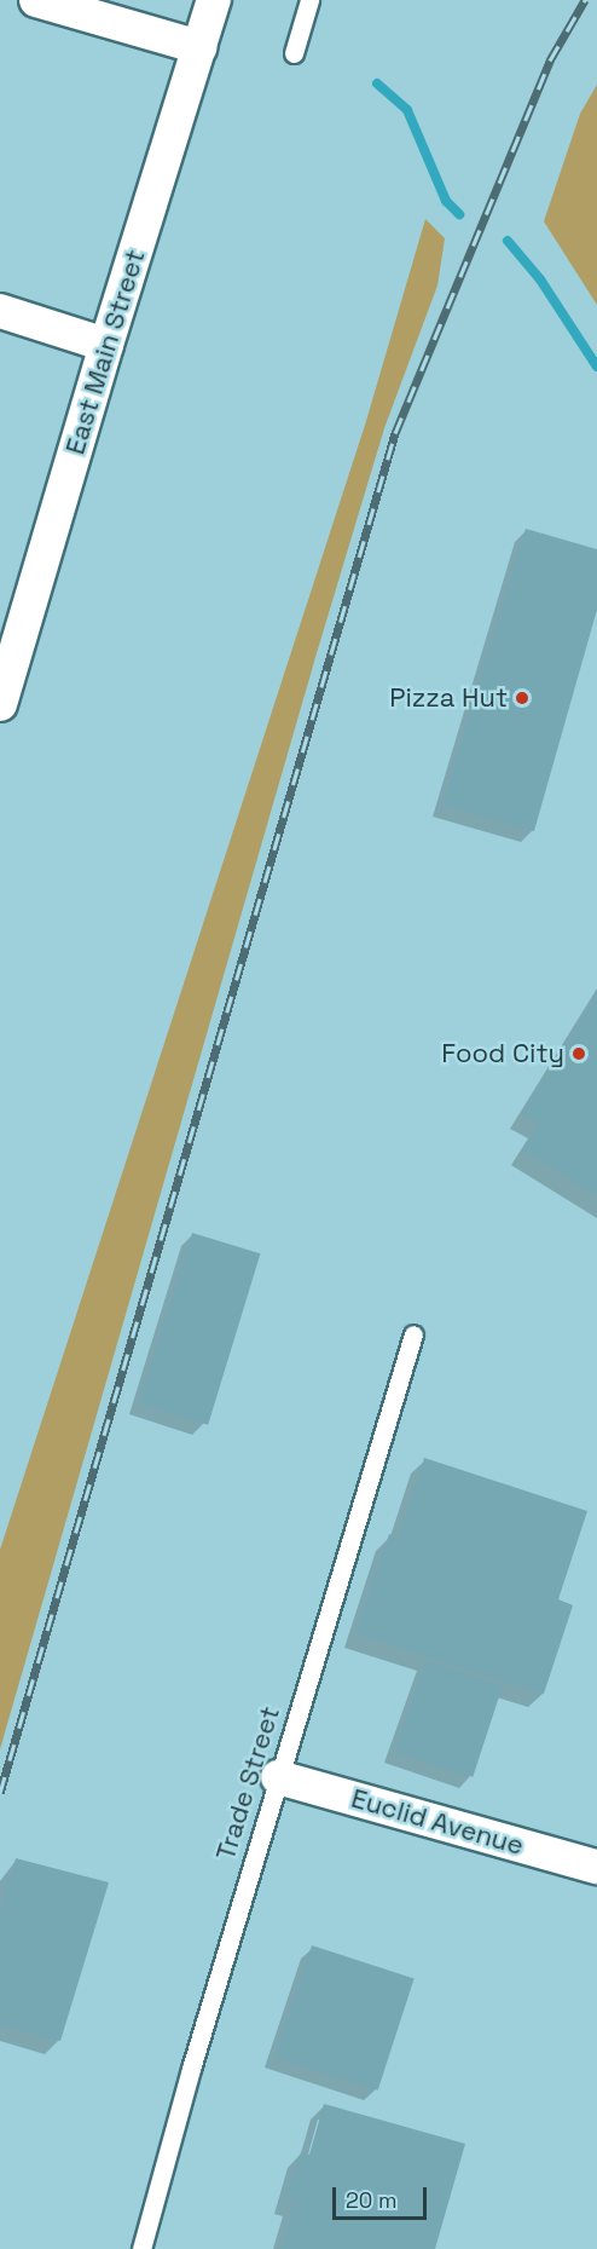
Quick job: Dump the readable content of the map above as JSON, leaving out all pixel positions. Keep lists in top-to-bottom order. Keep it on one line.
{"streets":{"street":["East Main Street","Euclid Avenue"],"lane":["Trade Street"]},"crossings":[["Trade Street","Euclid Avenue"]],"places":["Pizza Hut","Food City"],"scale_bar":"20 m"}
